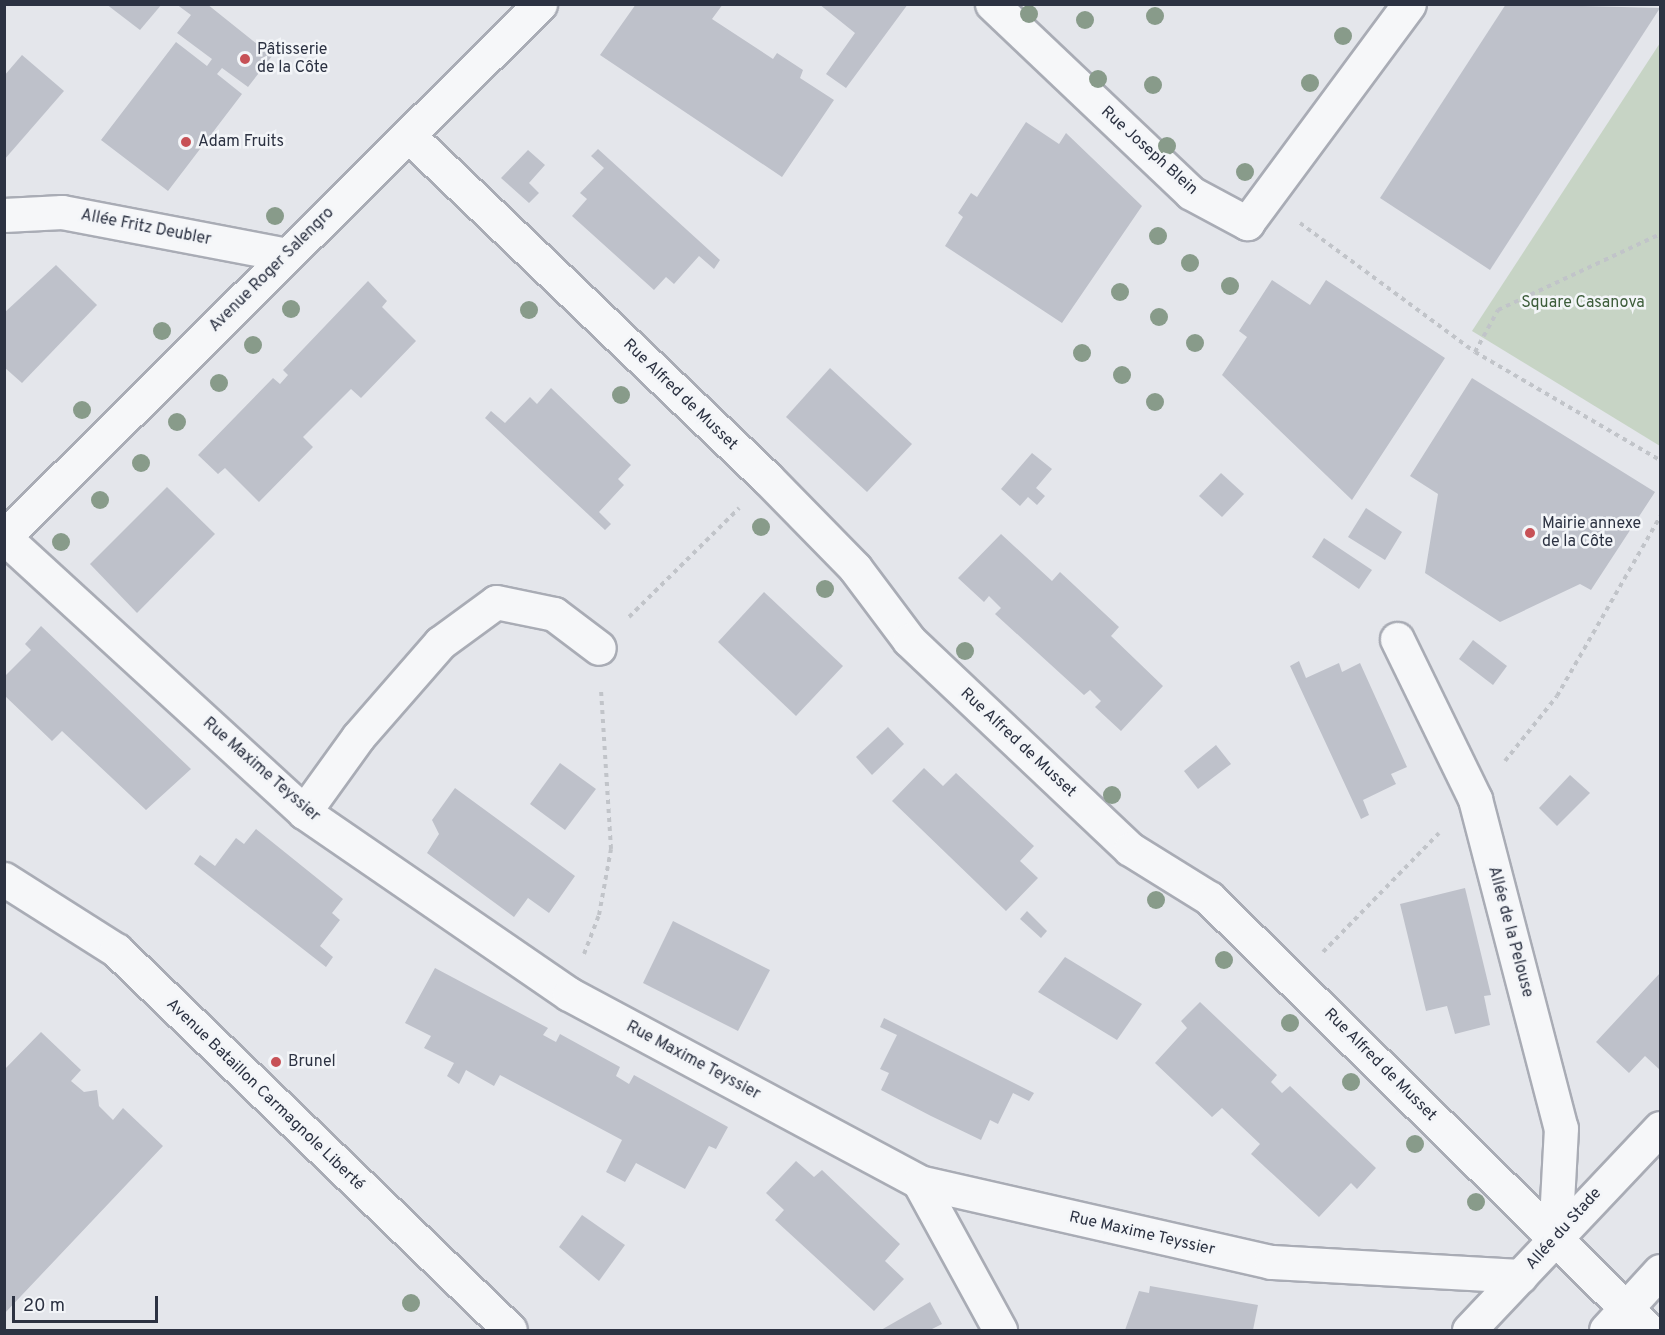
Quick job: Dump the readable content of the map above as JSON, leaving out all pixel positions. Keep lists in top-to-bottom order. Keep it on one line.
{"streets":{"street":["Rue Joseph Blein","Allée Fritz Deubler","Avenue Roger Salengro","Rue Alfred de Musset","Rue Maxime Teyssier","Allée de la Pelouse","Avenue Bataillon Carmagnole Liberté","Allée du Stade"]},"crossings":[["Allée Fritz Deubler","Avenue Roger Salengro"],["Avenue Roger Salengro","Rue Alfred de Musset"],["Avenue Roger Salengro","Rue Maxime Teyssier"],["Rue Alfred de Musset","Allée de la Pelouse"],["Rue Alfred de Musset","Allée du Stade"],["Rue Maxime Teyssier","Allée du Stade"],["Allée de la Pelouse","Allée du Stade"]],"parks":["Square Casanova"],"places":["Pâtisserie de la Côte","Adam Fruits","Mairie annexe de la Côte","Brunel"],"scale_bar":"20 m"}
